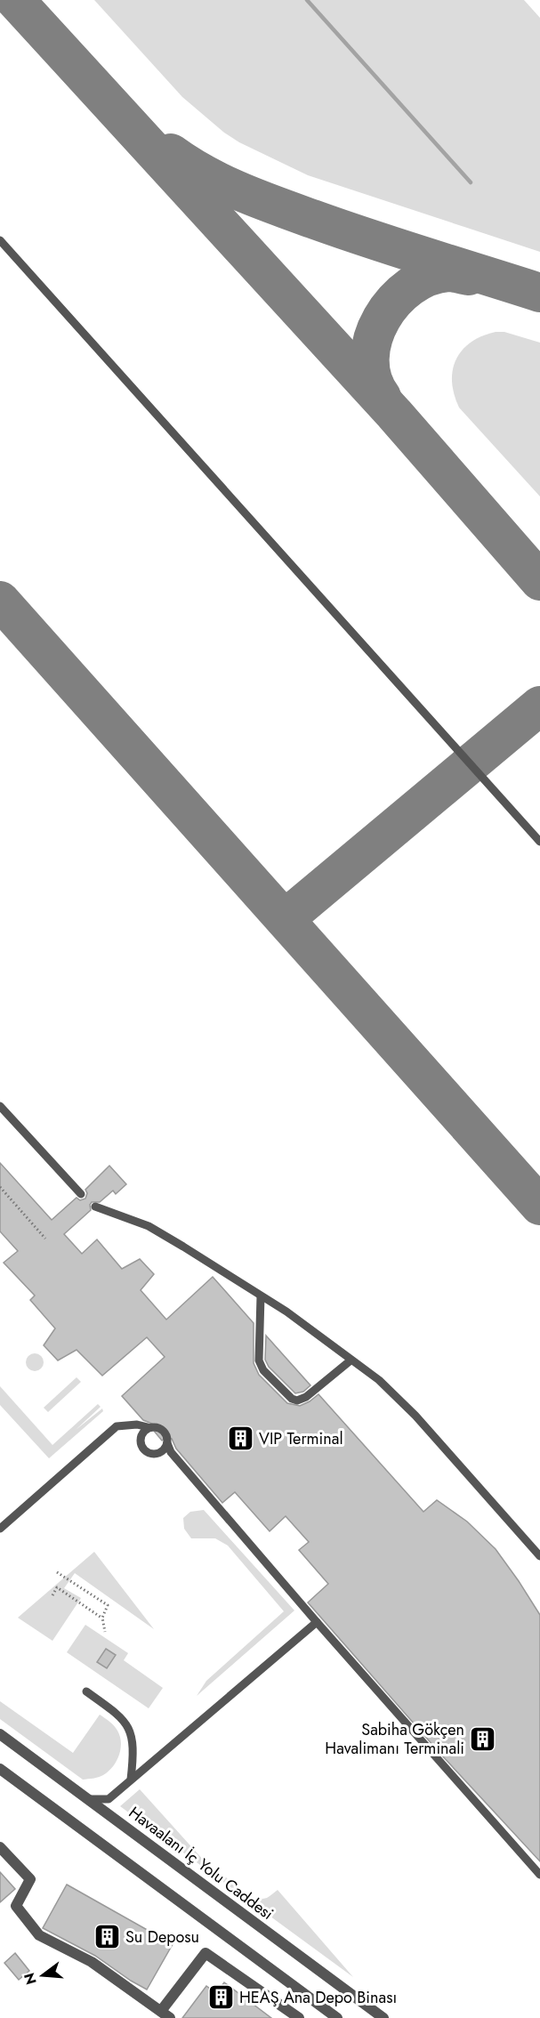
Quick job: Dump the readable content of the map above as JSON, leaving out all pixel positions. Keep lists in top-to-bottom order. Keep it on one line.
{"streets":{"street":["Havaalanı İç Yolu Caddesi"]},"places":{"building":["VIP Terminal","Sabiha Gökçen Havalimanı Terminali","Su Deposu","HEAŞ Ana Depo Binası"]},"north":"left"}
